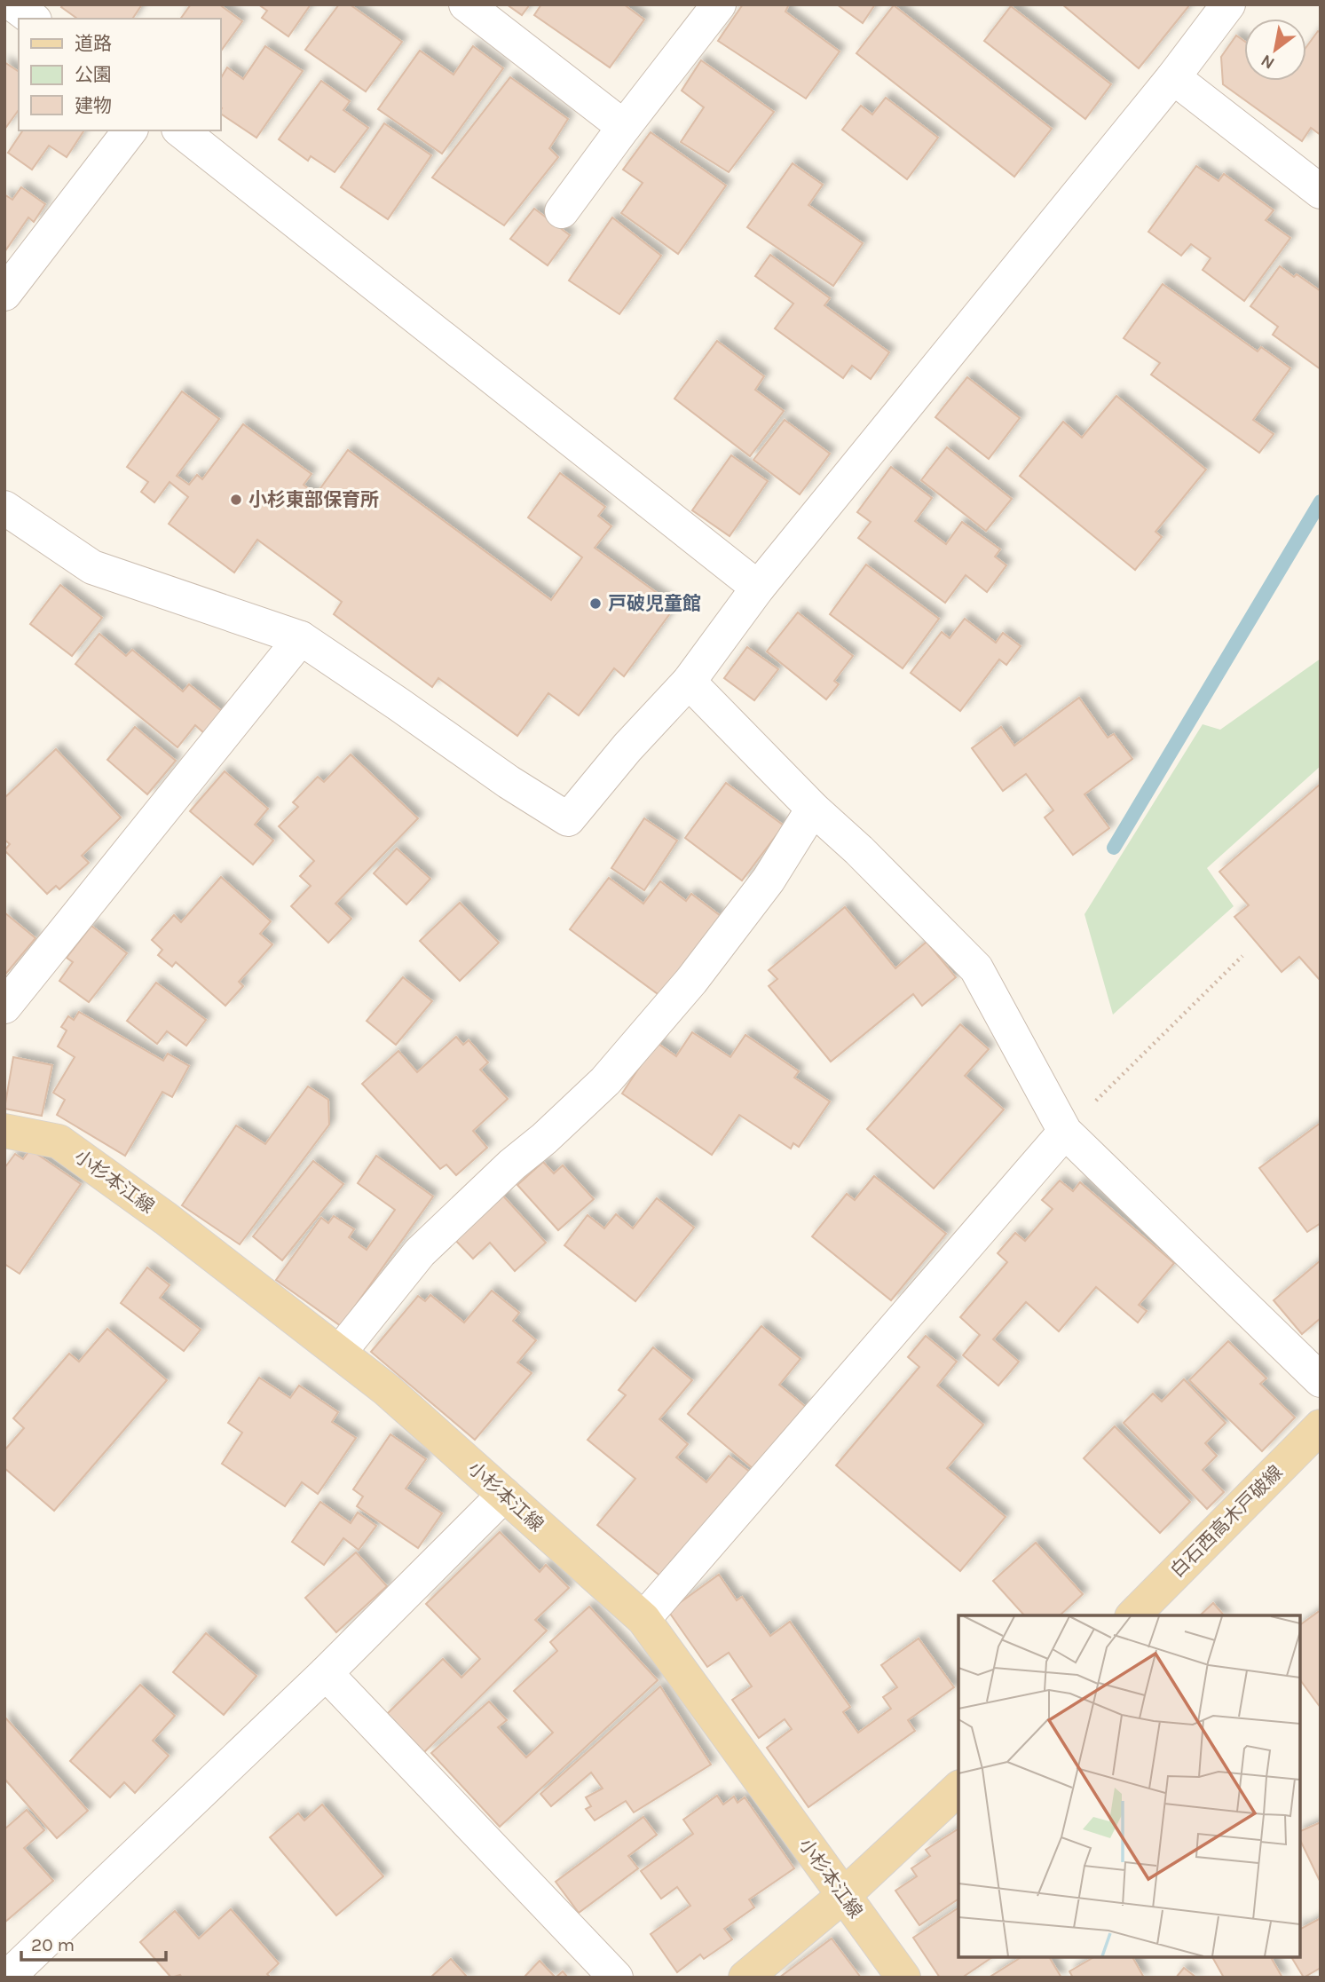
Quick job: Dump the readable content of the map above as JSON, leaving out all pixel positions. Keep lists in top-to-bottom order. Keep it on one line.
{"streets":{"main road":["小杉本江線","白石西高木戸破線"]},"places":["小杉東部保育所","戸破児童館"],"legend":["道路","公園","建物"],"scale_bar":"20 m","north":"bottom left"}
